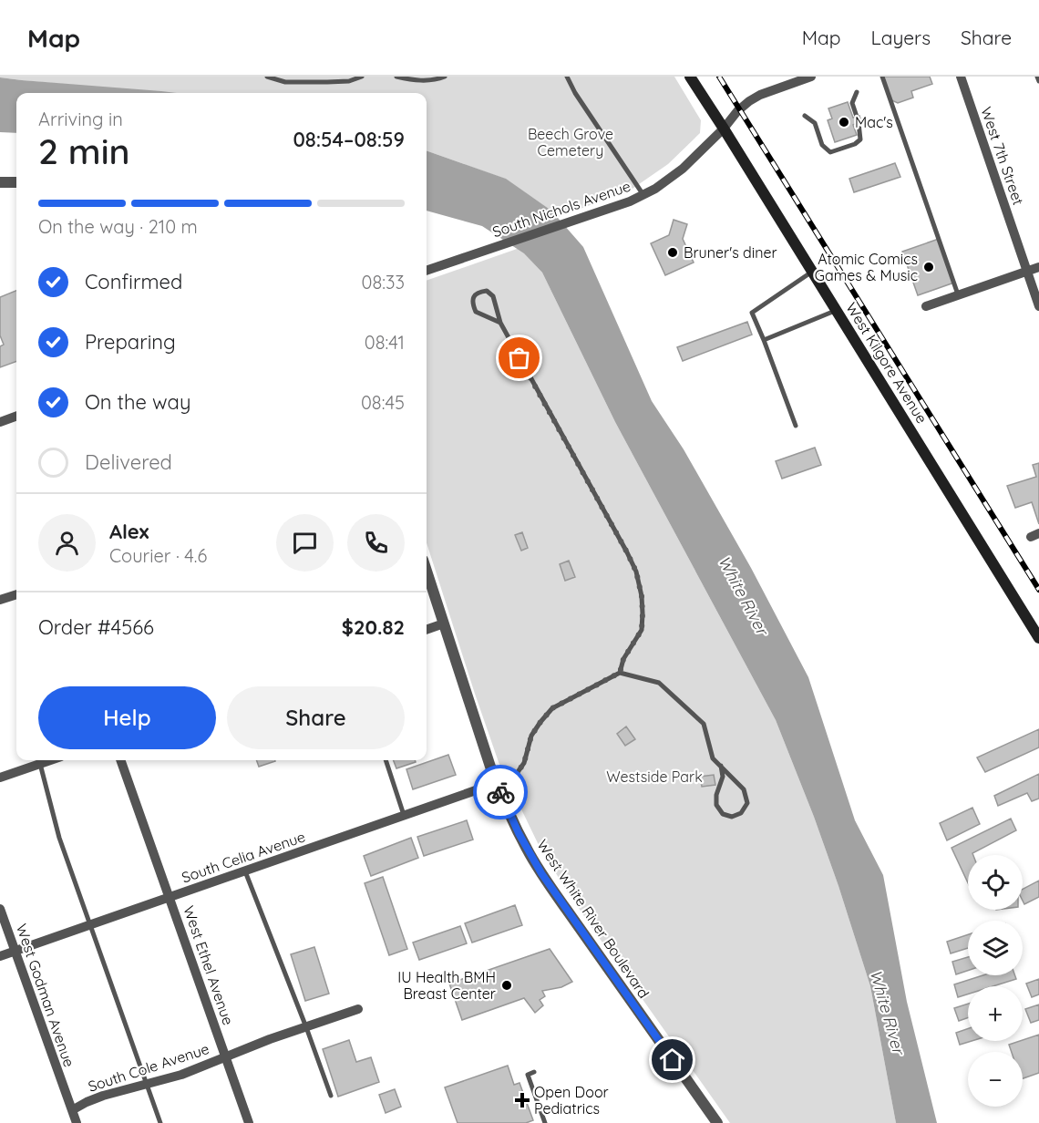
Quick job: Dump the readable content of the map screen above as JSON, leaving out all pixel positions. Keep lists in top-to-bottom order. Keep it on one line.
{"streets":{"main road":["West Kilgore Avenue"],"street":["West 7th Street","South Nichols Avenue","South Celia Avenue","West White River Boulevard","West Ethel Avenue","West Godman Avenue","South Cole Avenue"]},"crossings":[["South Nichols Avenue","West Kilgore Avenue"],["South Celia Avenue","West White River Boulevard"],["South Celia Avenue","West Ethel Avenue"],["South Celia Avenue","West Godman Avenue"],["West Ethel Avenue","South Cole Avenue"],["West Godman Avenue","South Cole Avenue"]],"water":["White River"],"parks":["Beech Grove Cemetery","Westside Park"],"places":{"other":["Mac's","Bruner's diner","Atomic Comics Games & Music","IU Health BMH Breast Center"],"health":["Open Door Pediatrics"]},"page":{"header":"Map","nav":["Map","Layers","Share"],"heading":["2 min","Arriving in","08:54–08:59"],"panel":["Alex","Courier · 4.6","Order #4566","$20.82"],"bar":"On the way · 210 m","list":[["Confirmed","08:33"],["Preparing","08:41"],["On the way","08:45"],"Delivered"],"buttons":["Help","Share"],"map_buttons":["+","−"]}}
